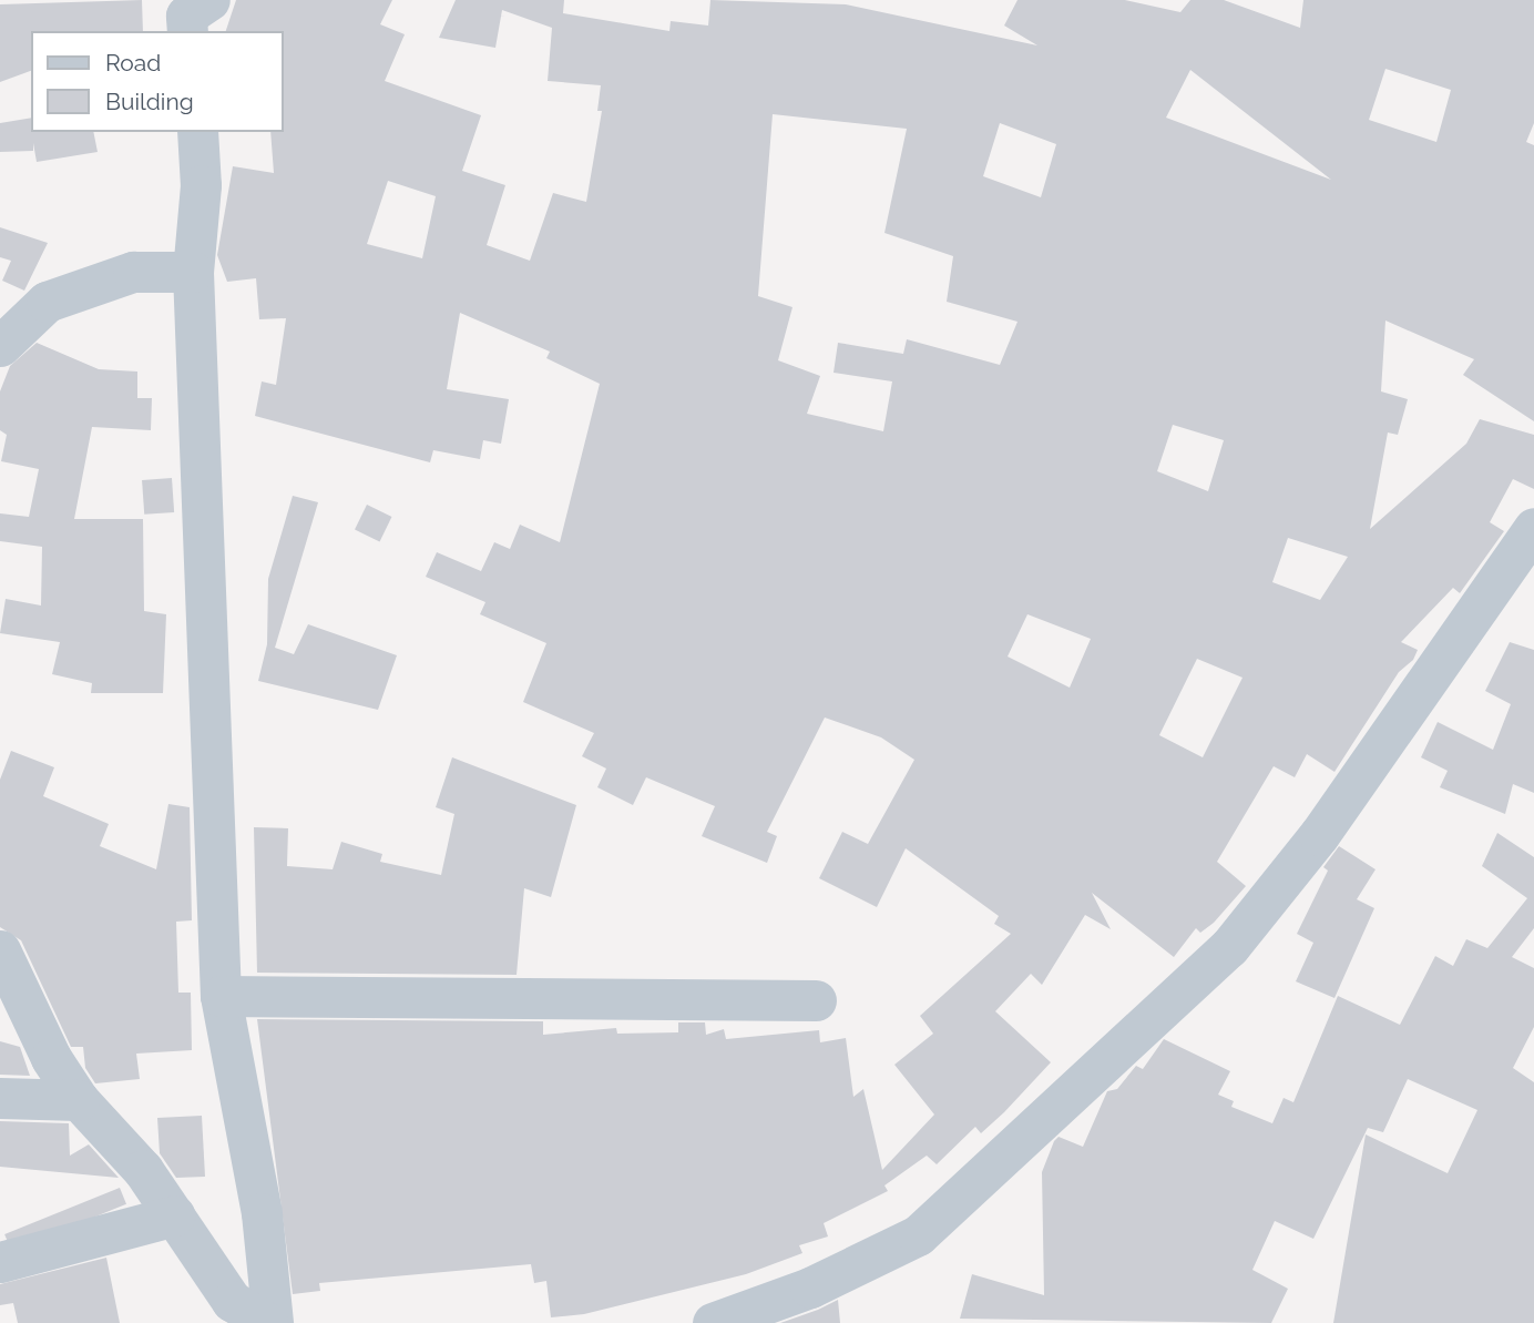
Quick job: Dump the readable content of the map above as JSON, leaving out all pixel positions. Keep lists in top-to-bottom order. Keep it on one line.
{"legend":["Road","Building"]}
